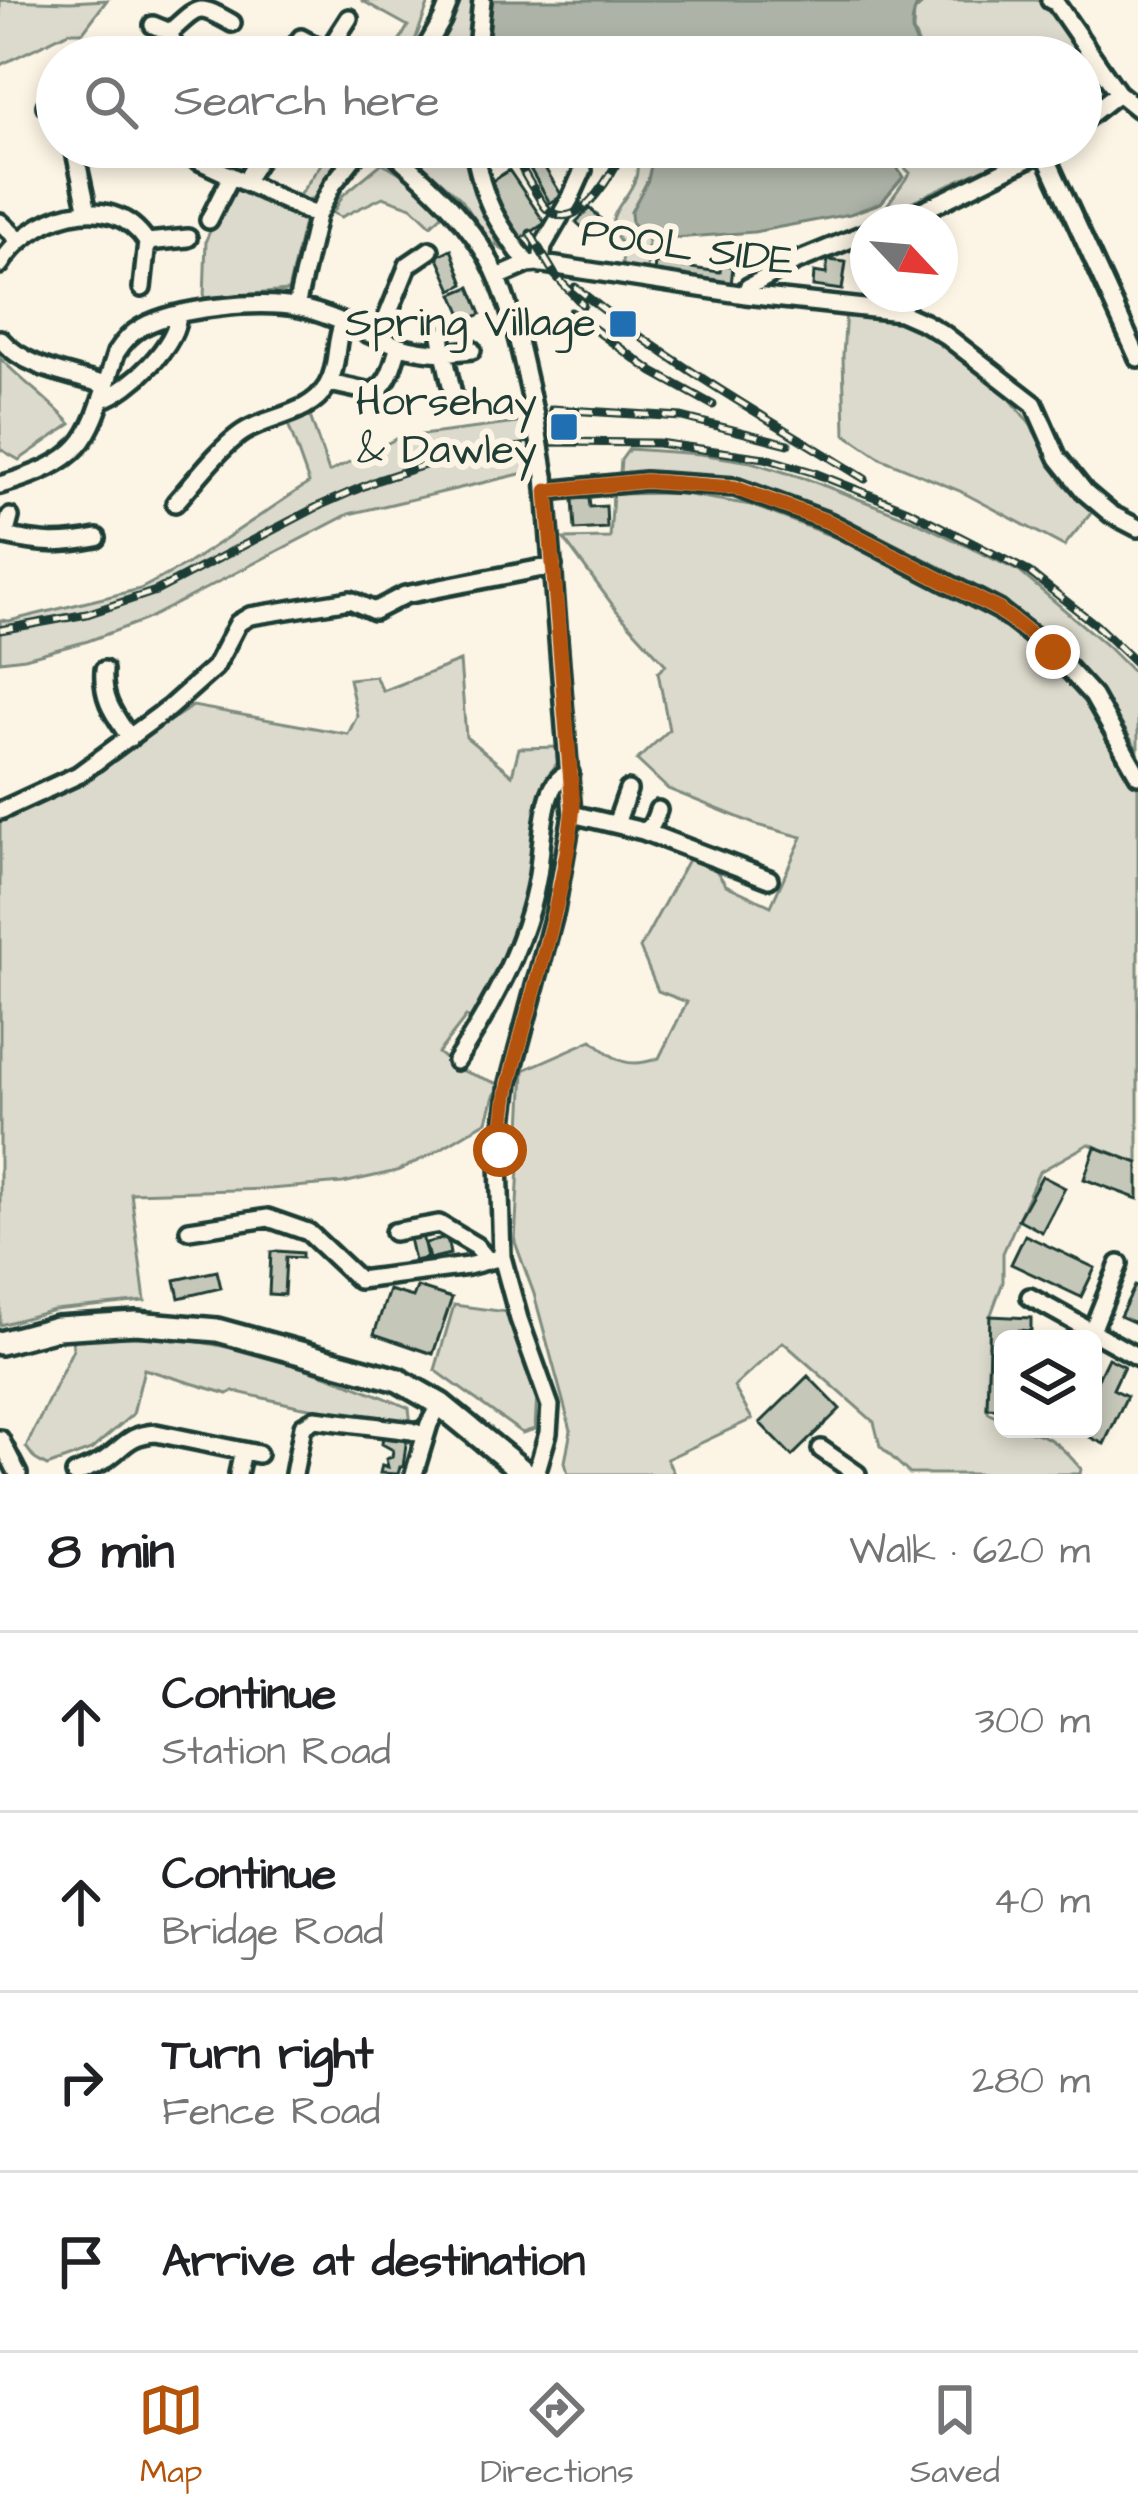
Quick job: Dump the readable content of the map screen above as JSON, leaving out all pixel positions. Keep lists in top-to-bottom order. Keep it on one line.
{"streets":{"street":["POOL SIDE"]},"places":{"transit":["Spring Village","Horsehay & Dawley"]},"north":"bottom right","page":{"search":"Search here","heading":["8 min","Walk · 620 m"],"list":[["Continue","Station Road","300 m"],["Continue","Bridge Road","40 m"],["Turn right","Fence Road","280 m"],"Arrive at destination"],"nav":["Map","Directions","Saved"]}}
